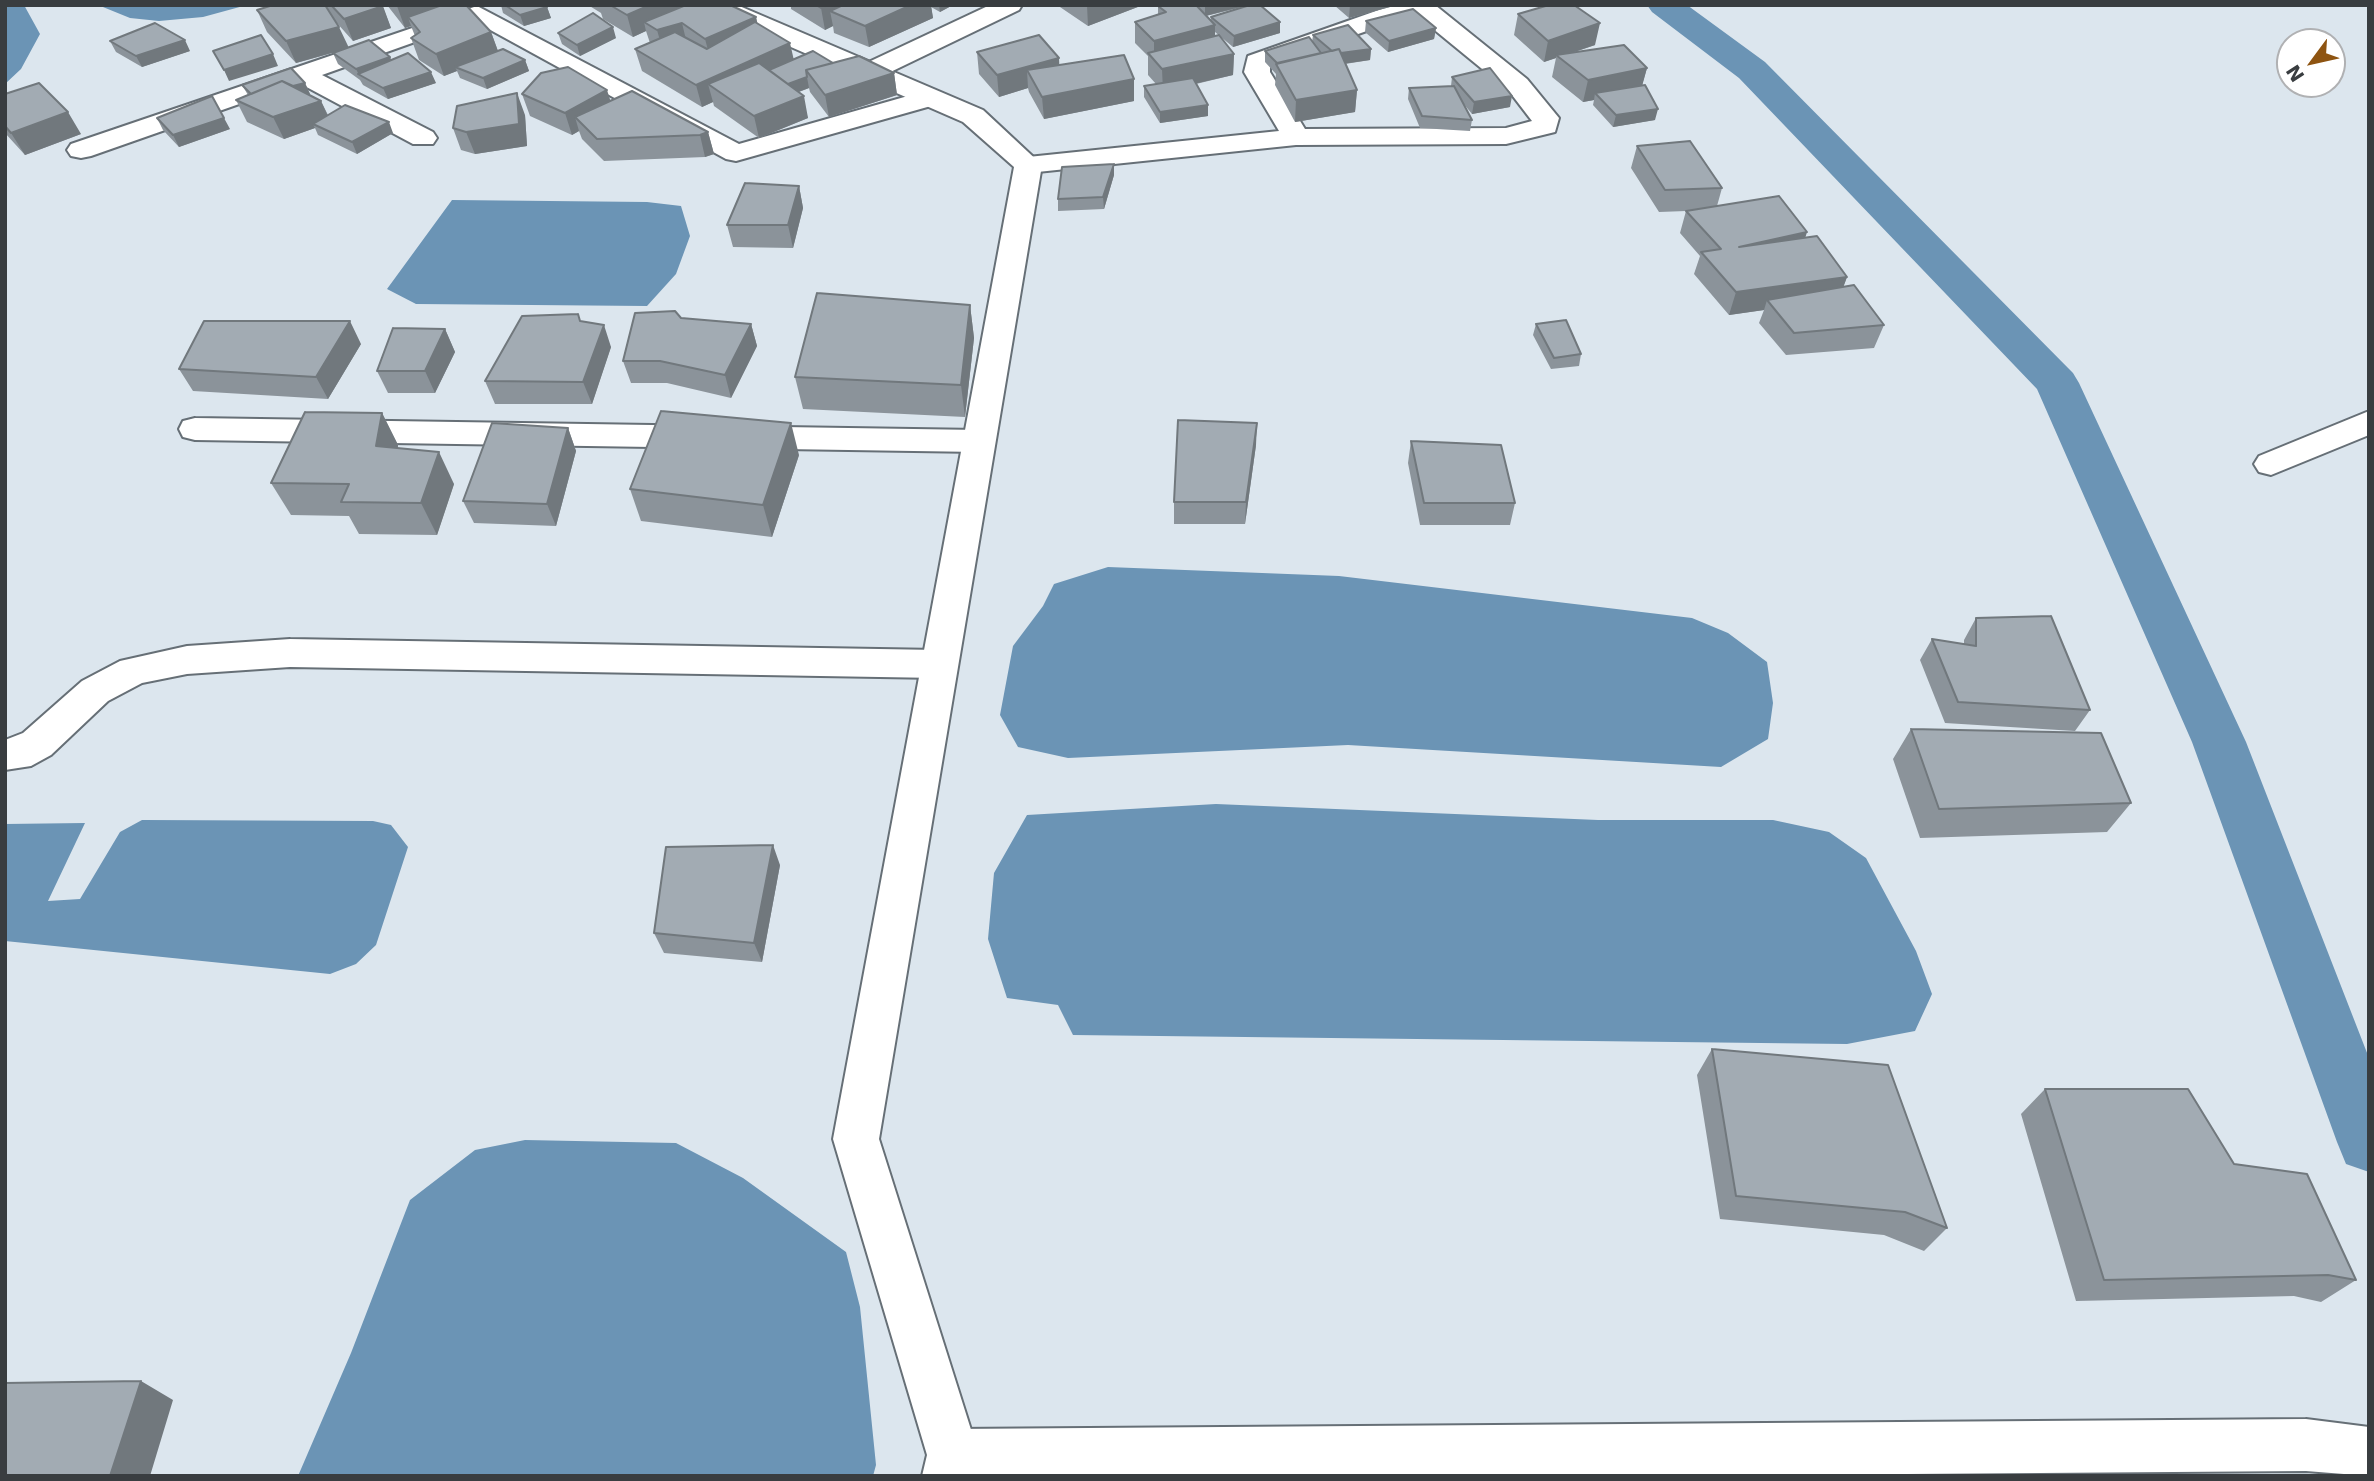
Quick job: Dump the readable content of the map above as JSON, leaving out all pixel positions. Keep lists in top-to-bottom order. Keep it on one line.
{"north":"bottom left"}
